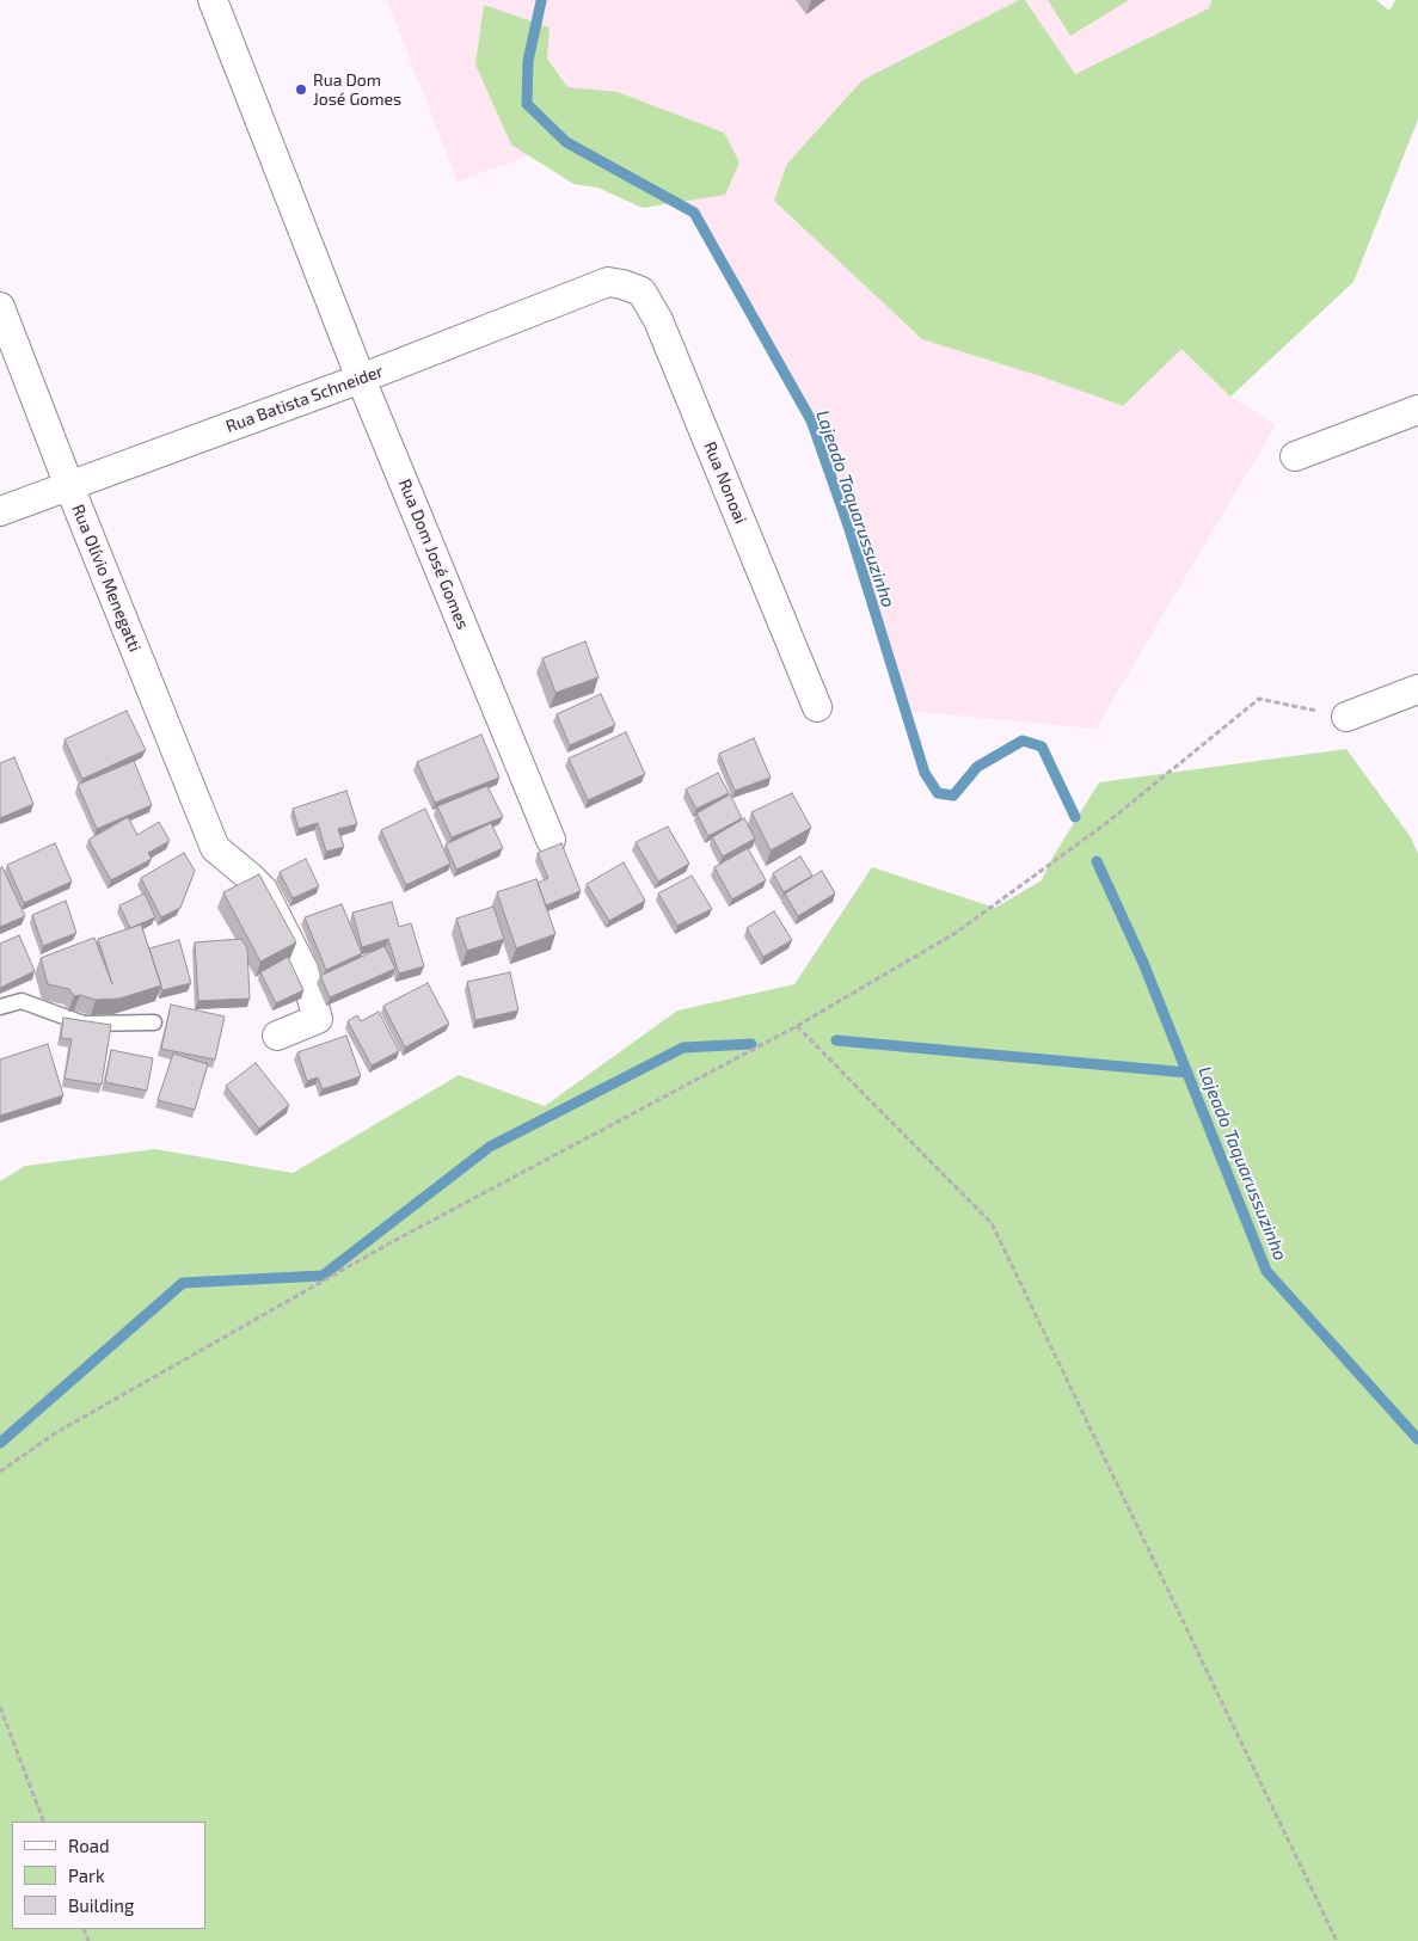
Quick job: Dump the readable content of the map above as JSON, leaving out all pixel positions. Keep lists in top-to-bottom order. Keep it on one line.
{"streets":{"street":["Rua Batista Schneider","Rua Nonoai","Rua Dom José Gomes","Rua Olívio Menegatti"]},"crossings":[["Rua Batista Schneider","Rua Nonoai"],["Rua Batista Schneider","Rua Dom José Gomes"],["Rua Batista Schneider","Rua Olívio Menegatti"]],"water":["Lajeado Taquarussuzinho"],"places":["Rua Dom José Gomes"],"legend":["Road","Park","Building"]}
